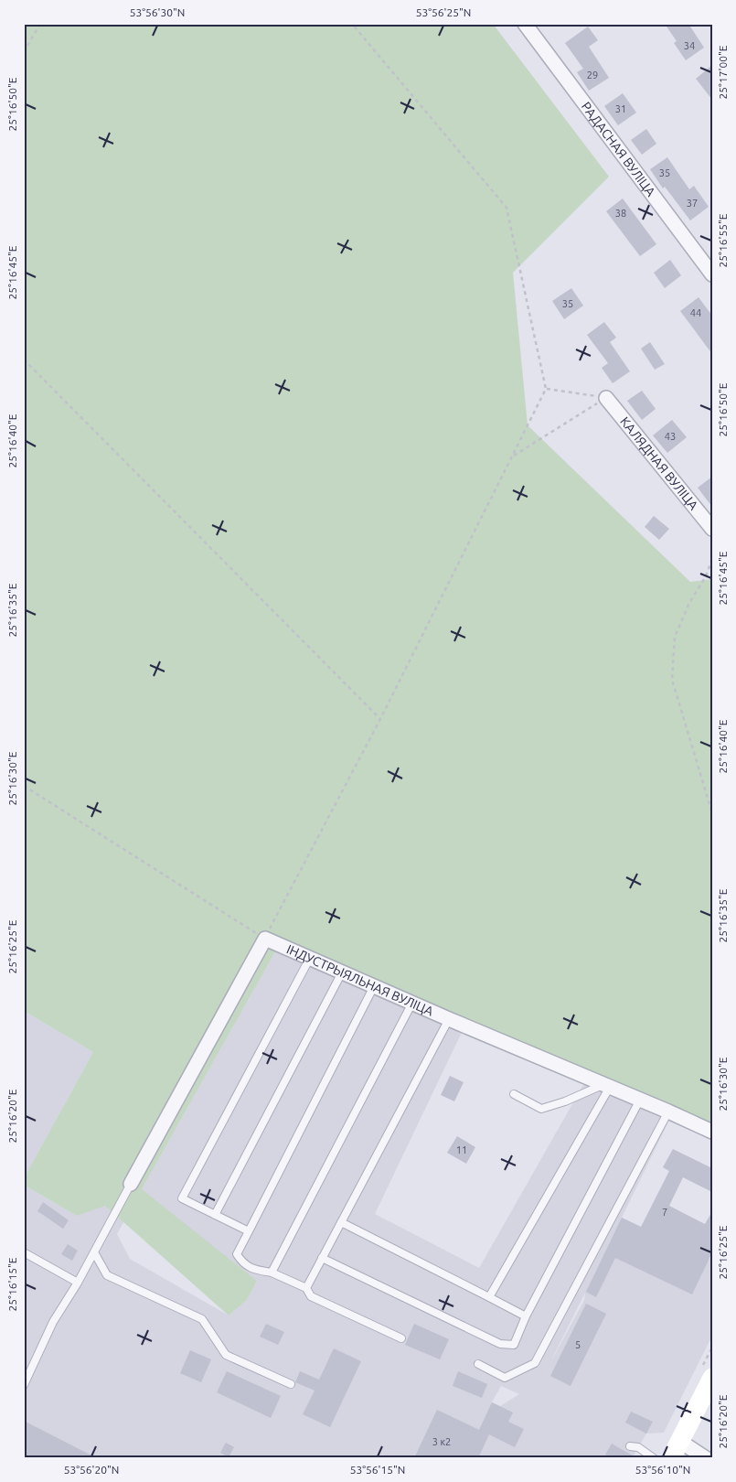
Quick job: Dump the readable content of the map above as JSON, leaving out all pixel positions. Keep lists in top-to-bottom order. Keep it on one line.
{"streets":{"street":["РАДАСНАЯ ВУЛІЦА","КАЛЯДНАЯ ВУЛІЦА","ІНДУСТРЫЯЛЬНАЯ ВУЛІЦА"]},"house_numbers":["34","29","31","35","37","38","35","44","43","11","7","5","3 к2"],"coordinates":["53°56'30\"N","53°56'25\"N","25°17'00\"E","25°16'50\"E","25°16'55\"E","25°16'45\"E","25°16'40\"E","25°16'35\"E","25°16'30\"E","25°16'25\"E","25°16'20\"E","25°16'15\"E","53°56'20\"N","53°56'15\"N","53°56'10\"N"]}
